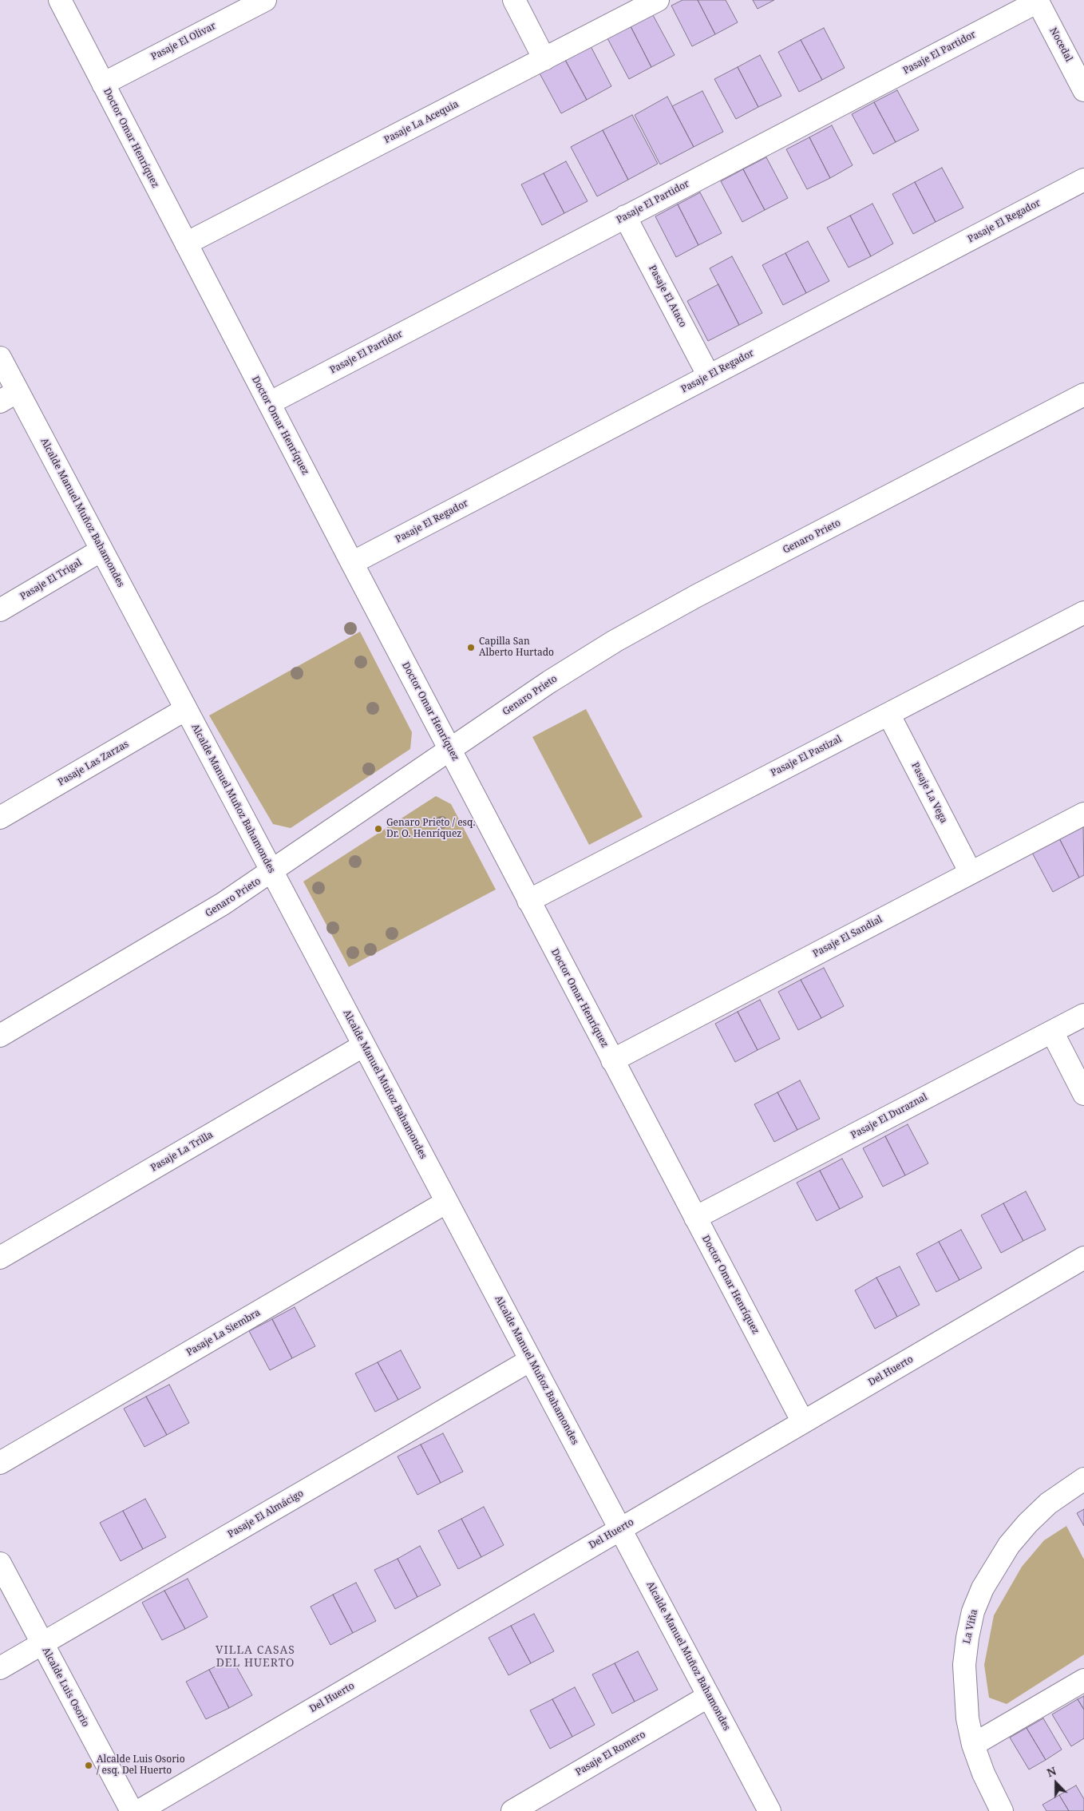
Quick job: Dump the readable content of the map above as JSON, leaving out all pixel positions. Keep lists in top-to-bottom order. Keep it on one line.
{"streets":{"street":["Pasaje El Olivar","Nocedal","Pasaje El Partidor","Pasaje La Acequia","Doctor Omar Henríquez","Pasaje El Regador","Pasaje El Ataco","Alcalde Manuel Muñoz Bahamondes","Genaro Prieto","Pasaje El Trigal","Pasaje El Pastizal","Pasaje Las Zarzas","Pasaje La Vega","Pasaje El Sandial","Pasaje El Duraznal","Pasaje La Trilla","Pasaje La Siembra","Del Huerto","Pasaje El Almácigo","La Viña","Alcalde Luis Osorio","Pasaje El Romero"]},"crossings":[["Pasaje El Olivar","Doctor Omar Henríquez"],["Nocedal","Pasaje El Partidor"],["Pasaje El Partidor","Doctor Omar Henríquez"],["Pasaje El Partidor","Pasaje El Ataco"],["Pasaje La Acequia","Doctor Omar Henríquez"],["Doctor Omar Henríquez","Pasaje El Regador"],["Doctor Omar Henríquez","Genaro Prieto"],["Doctor Omar Henríquez","Pasaje El Pastizal"],["Doctor Omar Henríquez","Pasaje El Sandial"],["Doctor Omar Henríquez","Pasaje El Duraznal"],["Doctor Omar Henríquez","Del Huerto"],["Pasaje El Regador","Pasaje El Ataco"],["Alcalde Manuel Muñoz Bahamondes","Genaro Prieto"],["Alcalde Manuel Muñoz Bahamondes","Pasaje El Trigal"],["Alcalde Manuel Muñoz Bahamondes","Pasaje Las Zarzas"],["Alcalde Manuel Muñoz Bahamondes","Pasaje La Trilla"],["Alcalde Manuel Muñoz Bahamondes","Pasaje La Siembra"],["Alcalde Manuel Muñoz Bahamondes","Del Huerto"],["Alcalde Manuel Muñoz Bahamondes","Pasaje El Almácigo"],["Alcalde Manuel Muñoz Bahamondes","Pasaje El Romero"],["Pasaje El Pastizal","Pasaje La Vega"],["Pasaje La Vega","Pasaje El Sandial"],["Pasaje El Almácigo","Alcalde Luis Osorio"]],"districts":["VILLA CASAS DEL HUERTO"],"places":["Capilla San Alberto Hurtado","Genaro Prieto / esq. Dr. O. Henríquez","Alcalde Luis Osorio / esq. Del Huerto"],"north":"top"}
